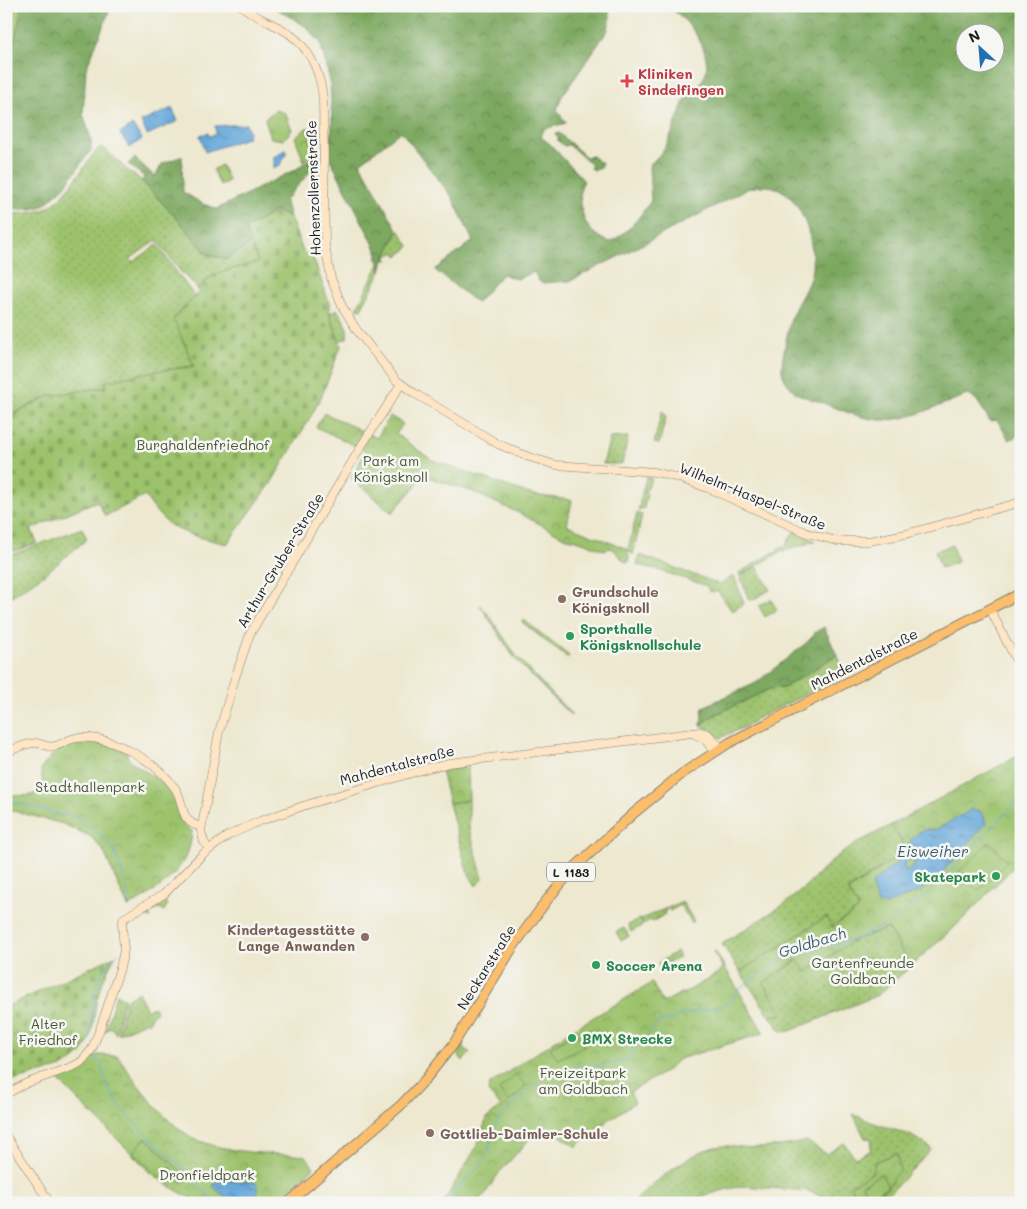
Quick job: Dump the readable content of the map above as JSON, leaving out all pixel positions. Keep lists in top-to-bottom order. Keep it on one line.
{"streets":{"main road":["Mahdentalstraße","L 1183","Neckarstraße"],"street":["Hohenzollernstraße","Wilhelm-Haspel-Straße","Arthur-Gruber-Straße"]},"crossings":[["Hohenzollernstraße","Wilhelm-Haspel-Straße"],["Hohenzollernstraße","Arthur-Gruber-Straße"],["Wilhelm-Haspel-Straße","Arthur-Gruber-Straße"],["Mahdentalstraße","Neckarstraße"]],"water":["Eisweiher","Goldbach"],"parks":["Burghaldenfriedhof","Park am Königsknoll","Stadthallenpark","Gartenfreunde Goldbach","Alter Friedhof","Freizeitpark am Goldbach","Dronfieldpark"],"places":{"health":["Kliniken Sindelfingen"],"other":["Grundschule Königsknoll","Sporthalle Königsknollschule","Skatepark","Kindertagesstätte Lange Anwanden","Soccer Arena","BMX Strecke","Gottlieb-Daimler-Schule"]},"north":"top left"}
